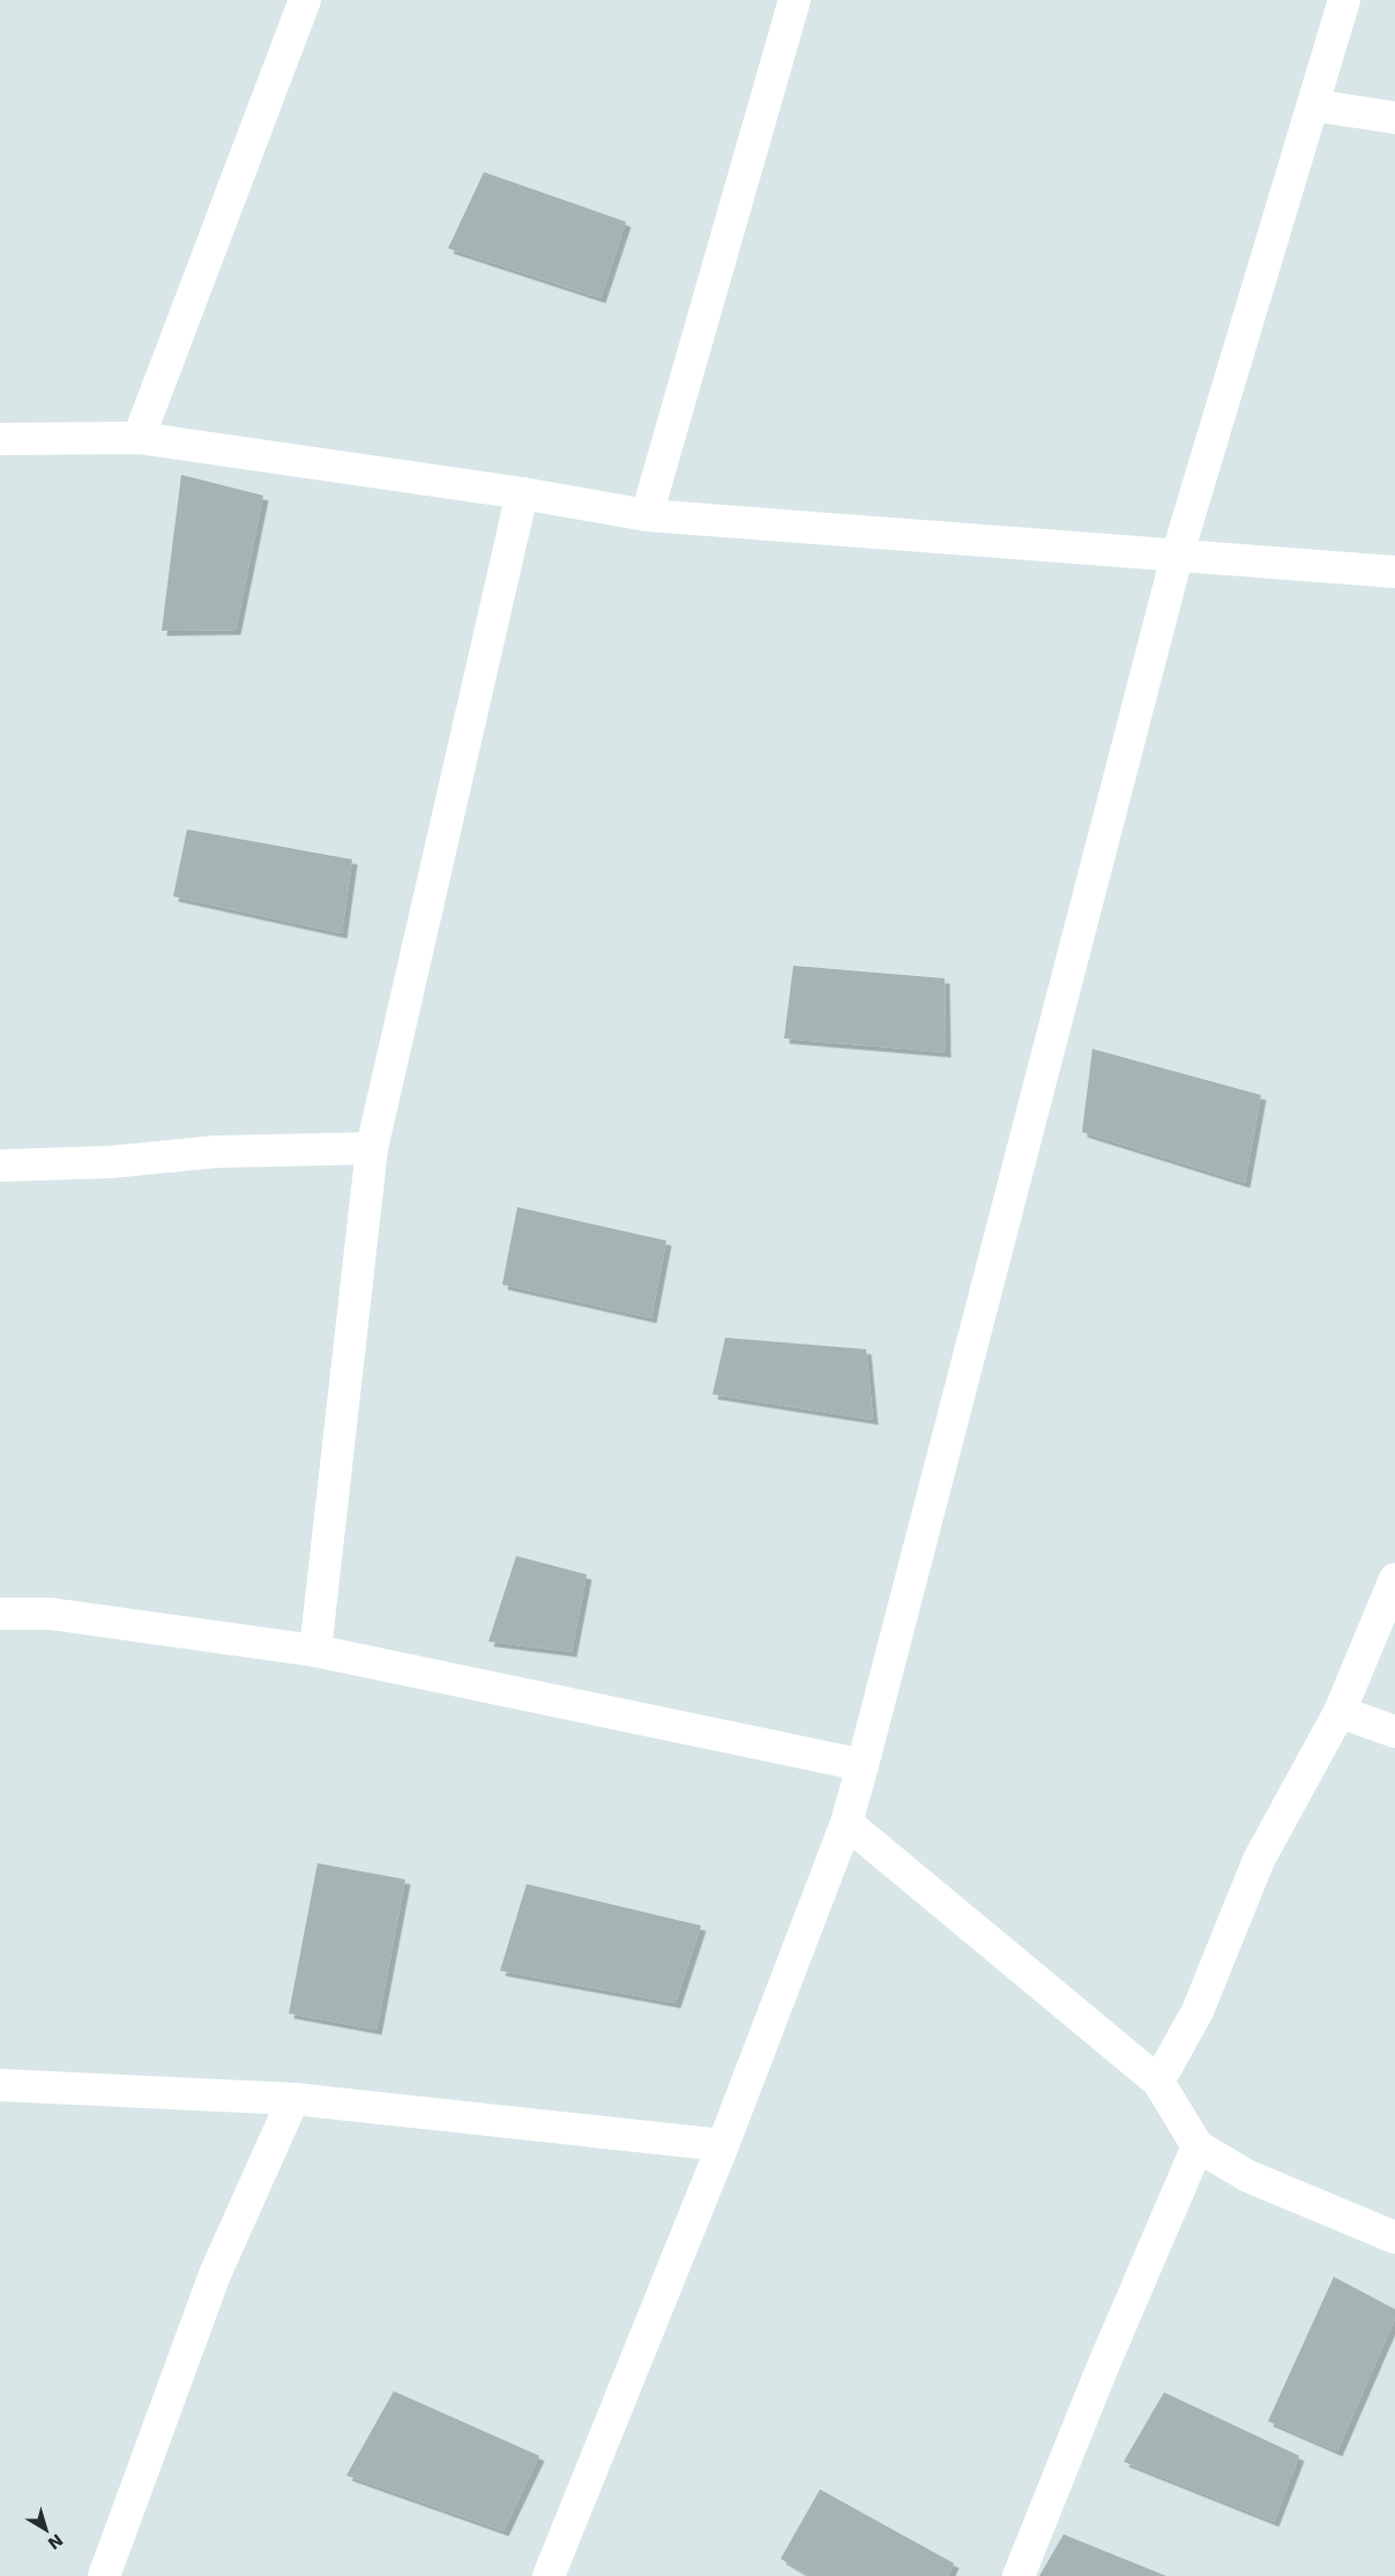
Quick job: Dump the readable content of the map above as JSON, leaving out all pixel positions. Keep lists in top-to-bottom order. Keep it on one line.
{"north":"bottom right"}
